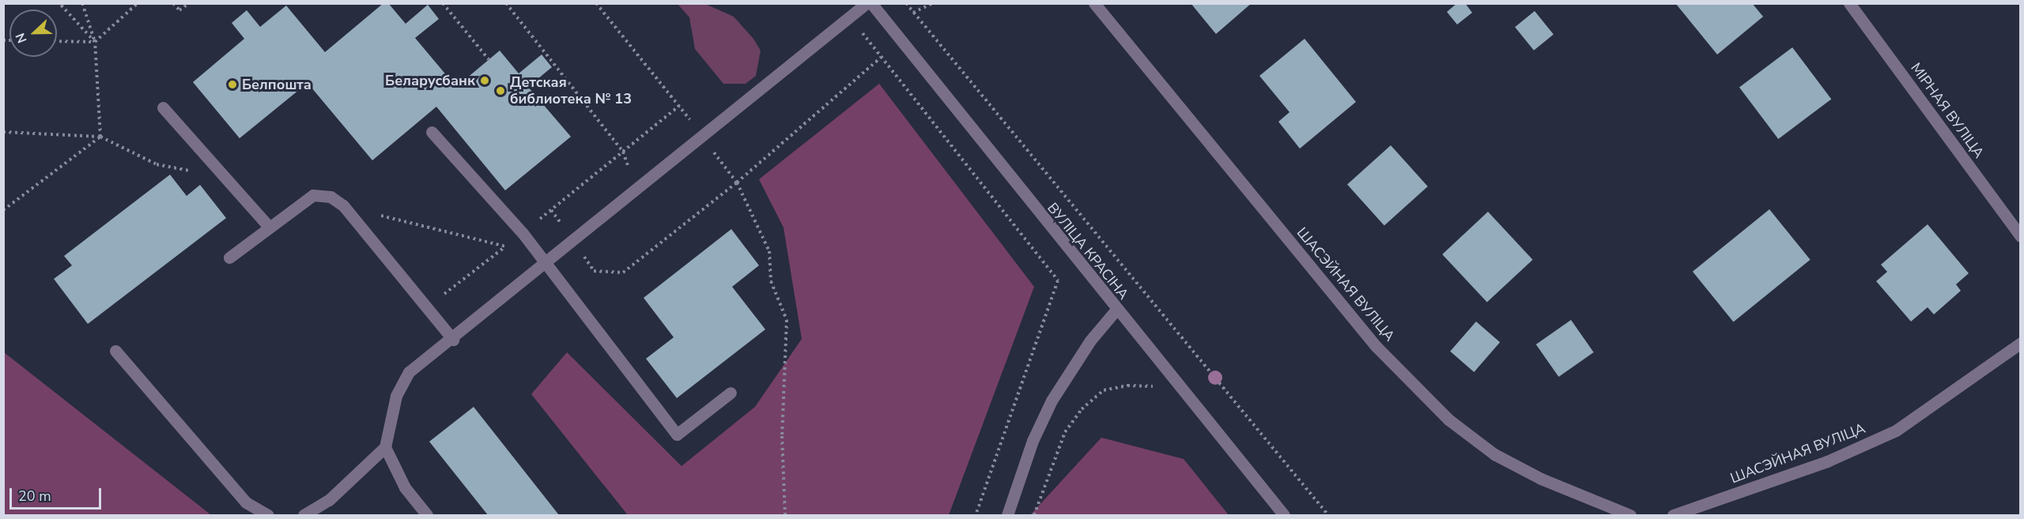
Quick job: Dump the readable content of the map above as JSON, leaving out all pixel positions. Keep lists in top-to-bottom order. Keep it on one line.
{"streets":{"street":["МІРНАЯ ВУЛІЦА","ВУЛІЦА КРАСІНА","ШАСЭЙНАЯ ВУЛІЦА"]},"places":["Беларусбанк","Белпошта","Детская библиотека № 13"],"scale_bar":"20 m","north":"left"}
